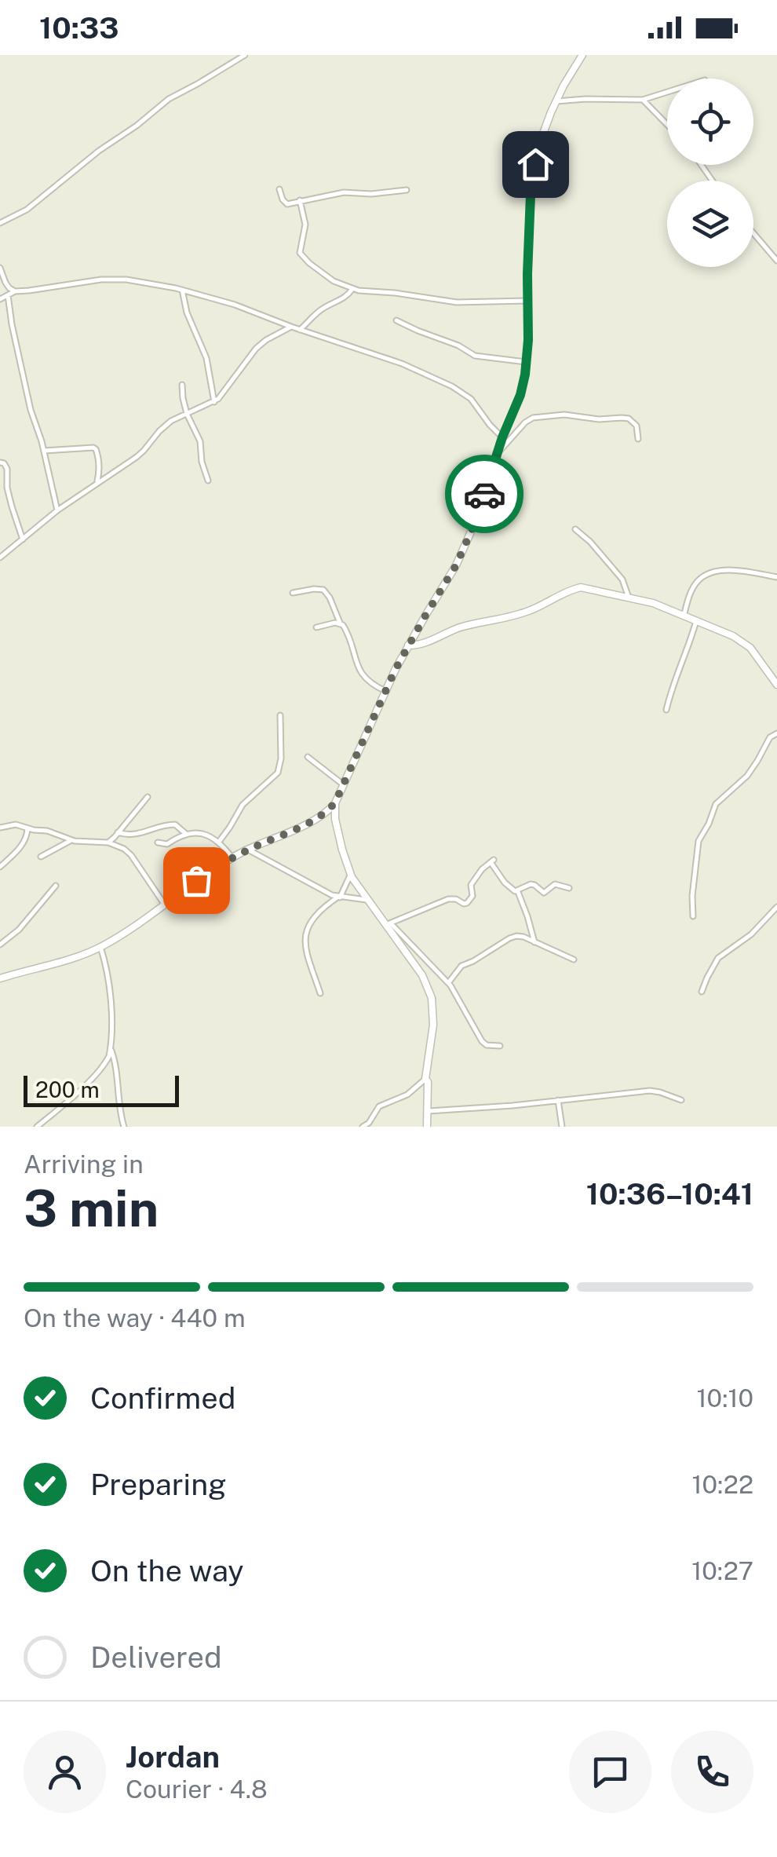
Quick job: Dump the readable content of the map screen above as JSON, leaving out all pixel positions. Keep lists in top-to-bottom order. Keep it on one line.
{"scale_bar":"200 m","page":{"status":"10:33","scale":"200 m","heading":["3 min","Arriving in","10:36–10:41"],"panel":["Jordan","Courier · 4.8"],"bar":"On the way · 440 m","list":[["Confirmed","10:10"],["Preparing","10:22"],["On the way","10:27"],"Delivered"]}}
